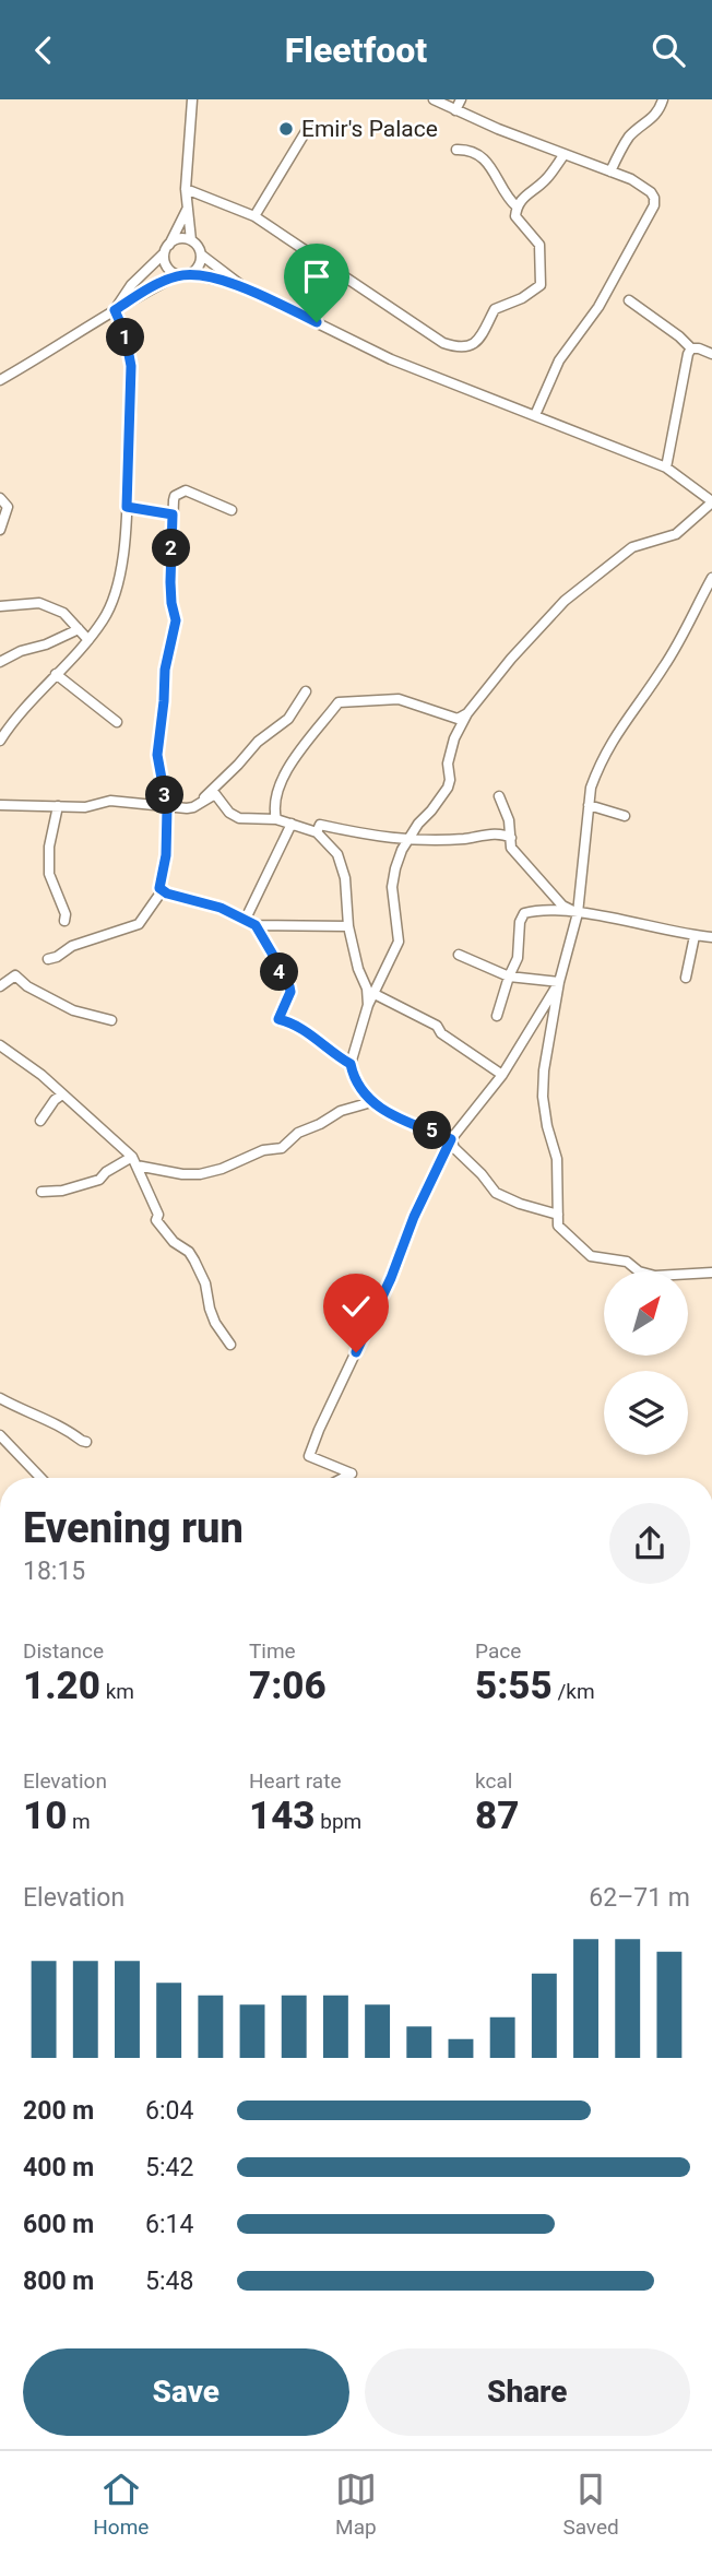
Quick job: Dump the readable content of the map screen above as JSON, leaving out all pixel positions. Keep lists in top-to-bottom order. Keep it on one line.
{"places":["Emir's Palace"],"north":"top right","page":{"header":"Fleetfoot","pins":["1","2","3","4","5"],"heading":["Evening run","18:15"],"stats":[["Distance","1.20 km"],["Time","7:06"],["Pace","5:55 /km"],["Elevation","10 m"],["Heart rate","143 bpm"],["kcal","87"]],"chart":["Elevation","62–71 m"],"list":[{"name":"200 m","note":"6:04"},{"name":"400 m","note":"5:42"},{"name":"600 m","note":"6:14"},{"name":"800 m","note":"5:48"}],"buttons":["Save","Share"],"tabs":["Home","Map","Saved"]}}
